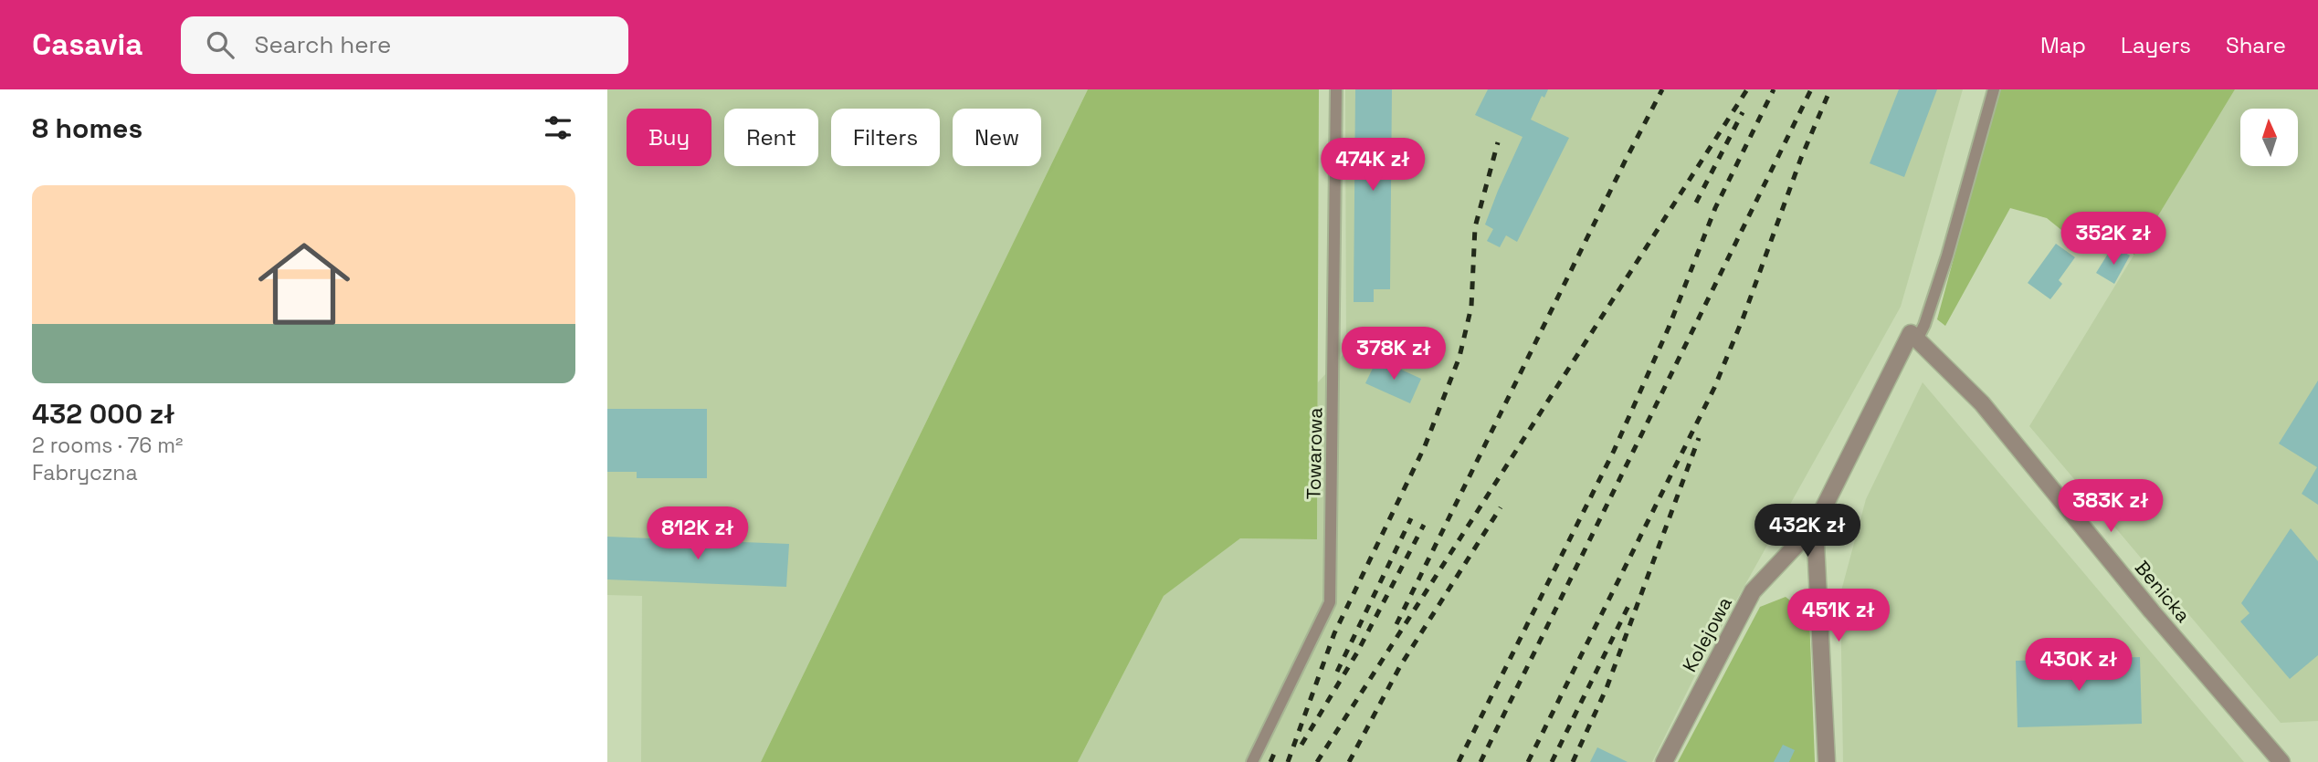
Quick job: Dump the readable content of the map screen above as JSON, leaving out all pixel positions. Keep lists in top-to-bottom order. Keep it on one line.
{"streets":{"street":["Benicka","Kolejowa"],"lane":["Towarowa"]},"crossings":[["Benicka","Kolejowa"]],"north":"top","page":{"header":"Casavia","search":"Search here","nav":["Map","Layers","Share"],"heading":"8 homes","chip":["Buy","Rent","Filters","New"],"price":["474K zł","352K zł","378K zł","383K zł","432K zł","812K zł","451K zł","430K zł"],"list":[{"name":"432 000 zł","note":"2 rooms · 76 m² · Fabryczna"}]}}
